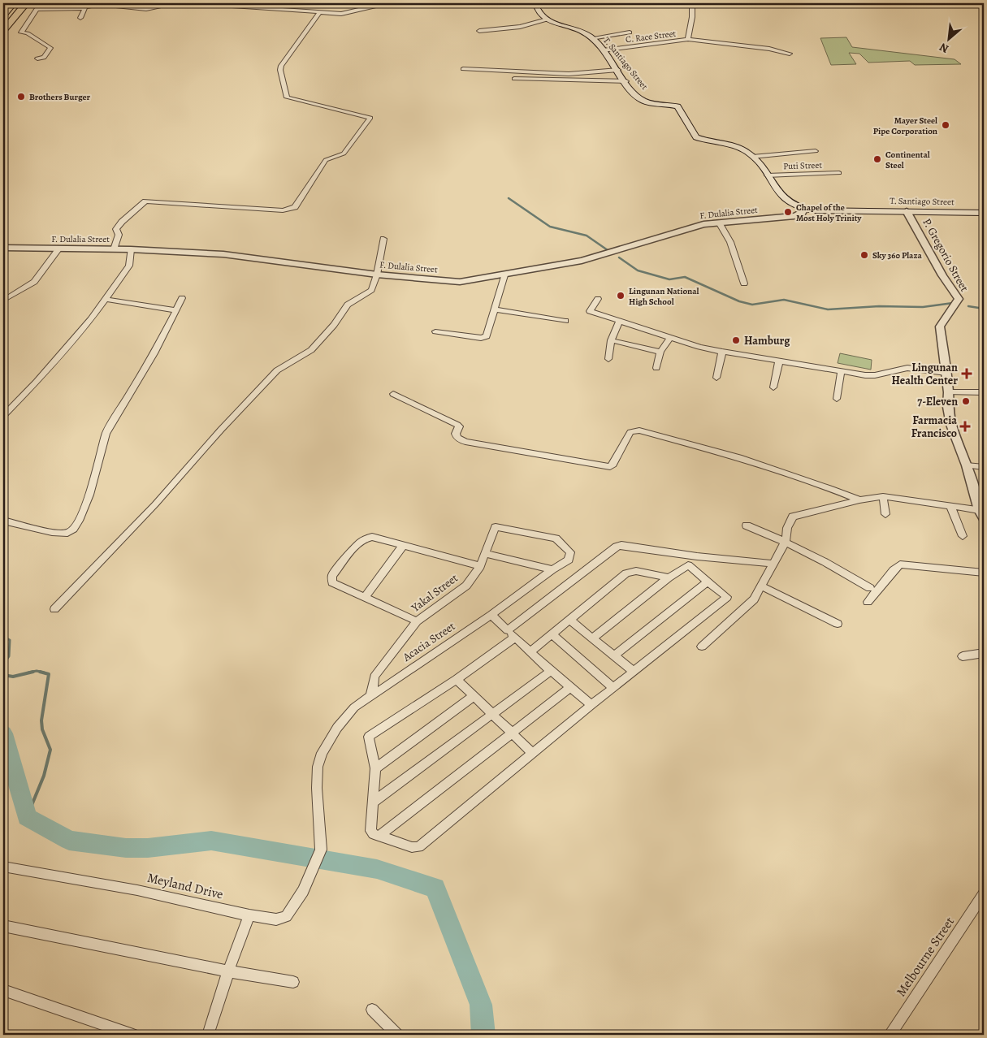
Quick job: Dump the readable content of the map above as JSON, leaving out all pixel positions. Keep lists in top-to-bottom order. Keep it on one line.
{"streets":{"main road":["T. Santiago Street"],"street":["C. Race Street","Puti Street","F. Dulalia Street","P. Gregorio Street","Yakal Street","Acacia Street","Meyland Drive","Melbourne Street"]},"crossings":[["C. Race Street","T. Santiago Street"],["T. Santiago Street","Puti Street"],["T. Santiago Street","F. Dulalia Street"],["T. Santiago Street","P. Gregorio Street"],["Yakal Street","Acacia Street"],["Acacia Street","Meyland Drive"]],"places":{"other":["Brothers Burger","Mayer Steel Pipe Corporation","Continental Steel","Chapel of the Most Holy Trinity","Sky 360 Plaza","Lingunan National High School","Hamburg","7-Eleven"],"health":["Lingunan Health Center","Farmacia Francisco"]},"north":"bottom left"}
